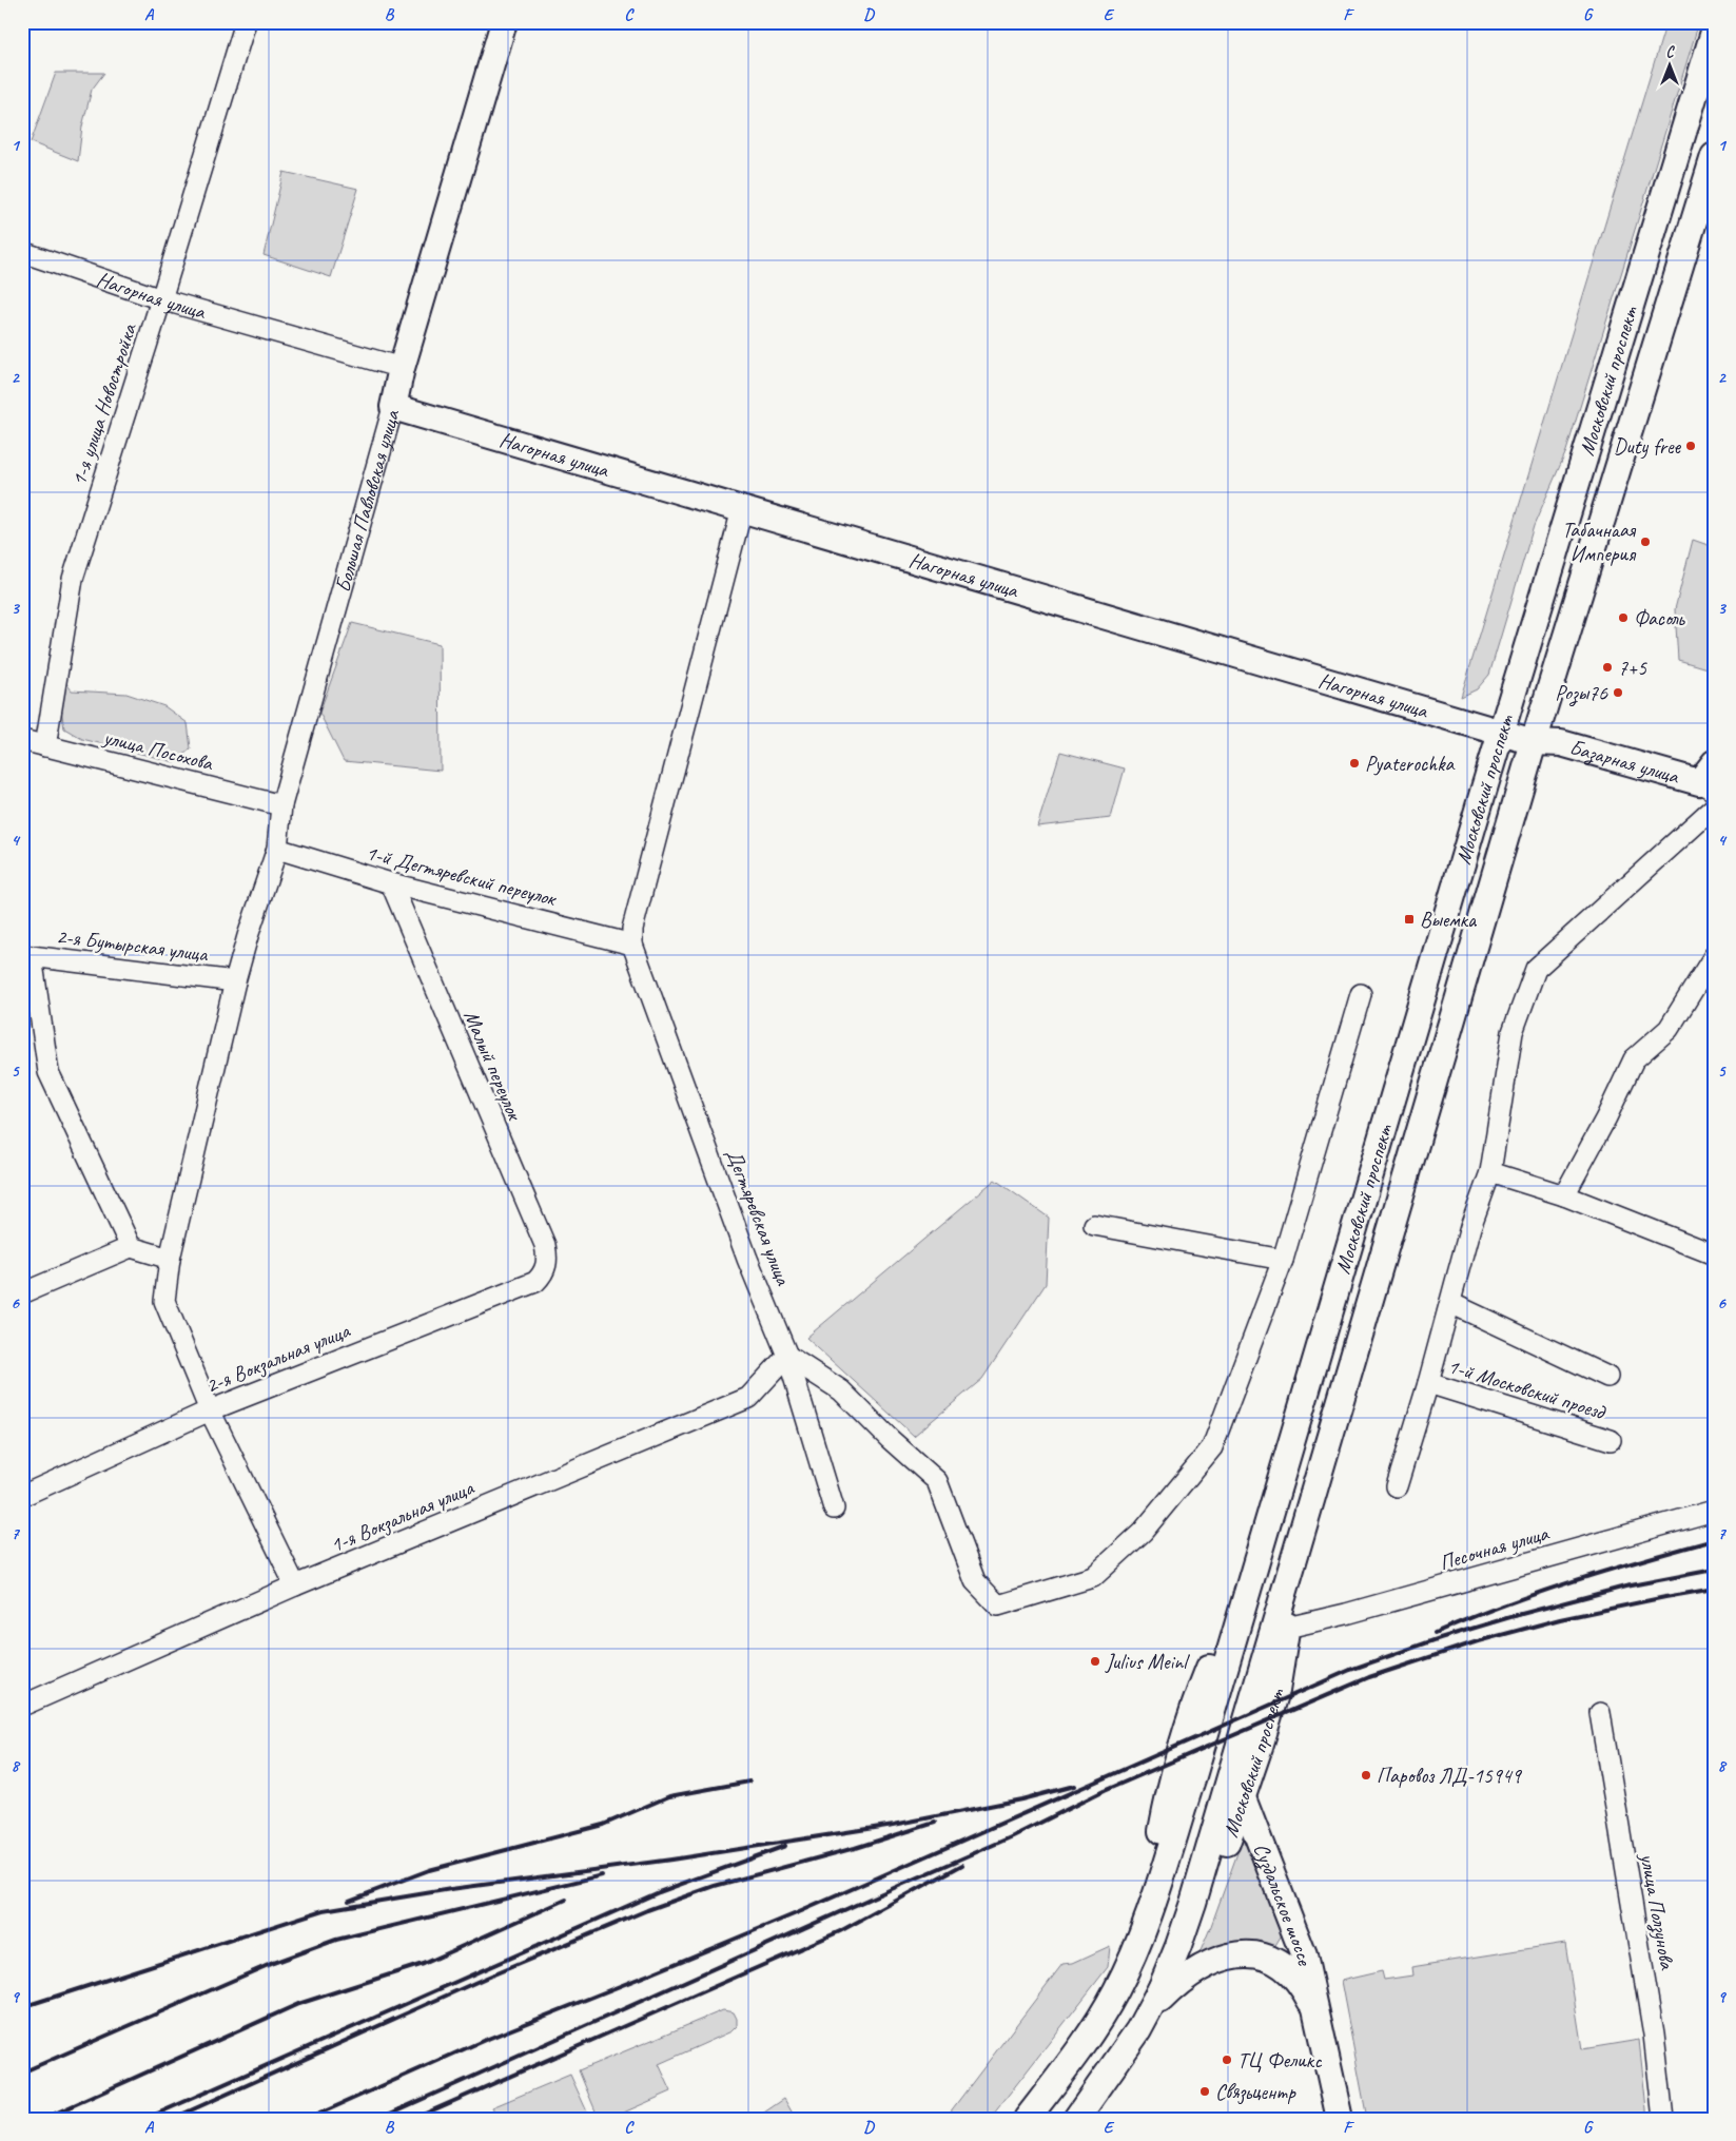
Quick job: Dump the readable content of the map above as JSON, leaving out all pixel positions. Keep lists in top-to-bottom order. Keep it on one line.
{"streets":{"main road":["Нагорная улица","Московский проспект","Большая Павловская улица","Базарная улица","Суздальское шоссе"],"street":["1-я улица Новостройка","улица Посохова","1-й Дегтяревский переулок","2-я Бутырская улица","Малый переулок","Дегтяревская улица","2-я Вокзальная улица","1-й Московский проезд","1-я Вокзальная улица","Песочная улица","улица Ползунова"]},"crossings":[["Нагорная улица","Московский проспект"],["Нагорная улица","1-я улица Новостройка"],["Нагорная улица","Большая Павловская улица"],["Нагорная улица","Базарная улица"],["Московский проспект","Базарная улица"],["Московский проспект","Песочная улица"],["Московский проспект","Суздальское шоссе"],["1-я улица Новостройка","улица Посохова"],["Большая Павловская улица","улица Посохова"],["Большая Павловская улица","1-й Дегтяревский переулок"],["Большая Павловская улица","2-я Бутырская улица"],["Большая Павловская улица","2-я Вокзальная улица"],["Большая Павловская улица","1-я Вокзальная улица"],["1-й Дегтяревский переулок","Малый переулок"],["1-й Дегтяревский переулок","Дегтяревская улица"],["Малый переулок","2-я Вокзальная улица"],["Дегтяревская улица","1-я Вокзальная улица"]],"places":{"other":["Duty free","Табачнаая Империя","Фасоль","7+5","Розы76","Pyaterochka","Julius Meinl","Паровоз ЛД-15949","ТЦ Феликс","Связьцентр"],"transit":["Выемка"]},"north":"top","grid":{"columns":["A","B","C","D","E","F","G"],"rows":["1","2","3","4","5","6","7","8","9"]}}
